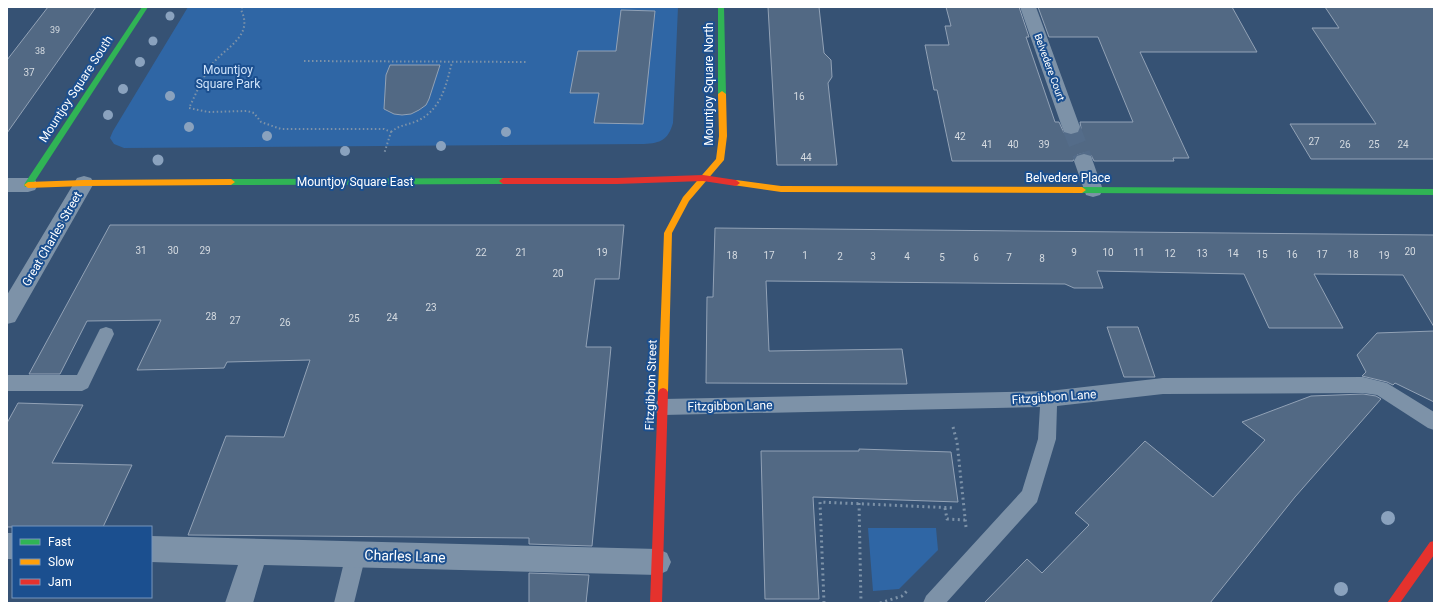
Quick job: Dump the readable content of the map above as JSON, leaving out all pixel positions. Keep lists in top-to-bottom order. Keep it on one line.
{"streets":{"street":["Belvedere Court","Mountjoy Square North","Mountjoy Square South","Belvedere Place","Mountjoy Square East","Great Charles Street","Fitzgibbon Street","Charles Lane"],"lane":["Fitzgibbon Lane"]},"crossings":[["Mountjoy Square North","Belvedere Place"],["Mountjoy Square North","Mountjoy Square East"],["Mountjoy Square North","Fitzgibbon Street"],["Mountjoy Square South","Mountjoy Square East"],["Belvedere Place","Mountjoy Square East"],["Belvedere Place","Fitzgibbon Street"],["Mountjoy Square East","Great Charles Street"],["Mountjoy Square East","Fitzgibbon Street"],["Fitzgibbon Street","Fitzgibbon Lane"],["Fitzgibbon Street","Charles Lane"]],"parks":["Mountjoy Square Park"],"house_numbers":["39","38","37","16","42","27","41","40","39","26","25","24","44","31","30","29","20","22","21","19","9","10","11","12","13","14","15","16","17","18","18","17","1","19","2","3","4","5","6","7","8","20","23","28","24","25","27","26"],"legend":["Fast","Slow","Jam"]}
